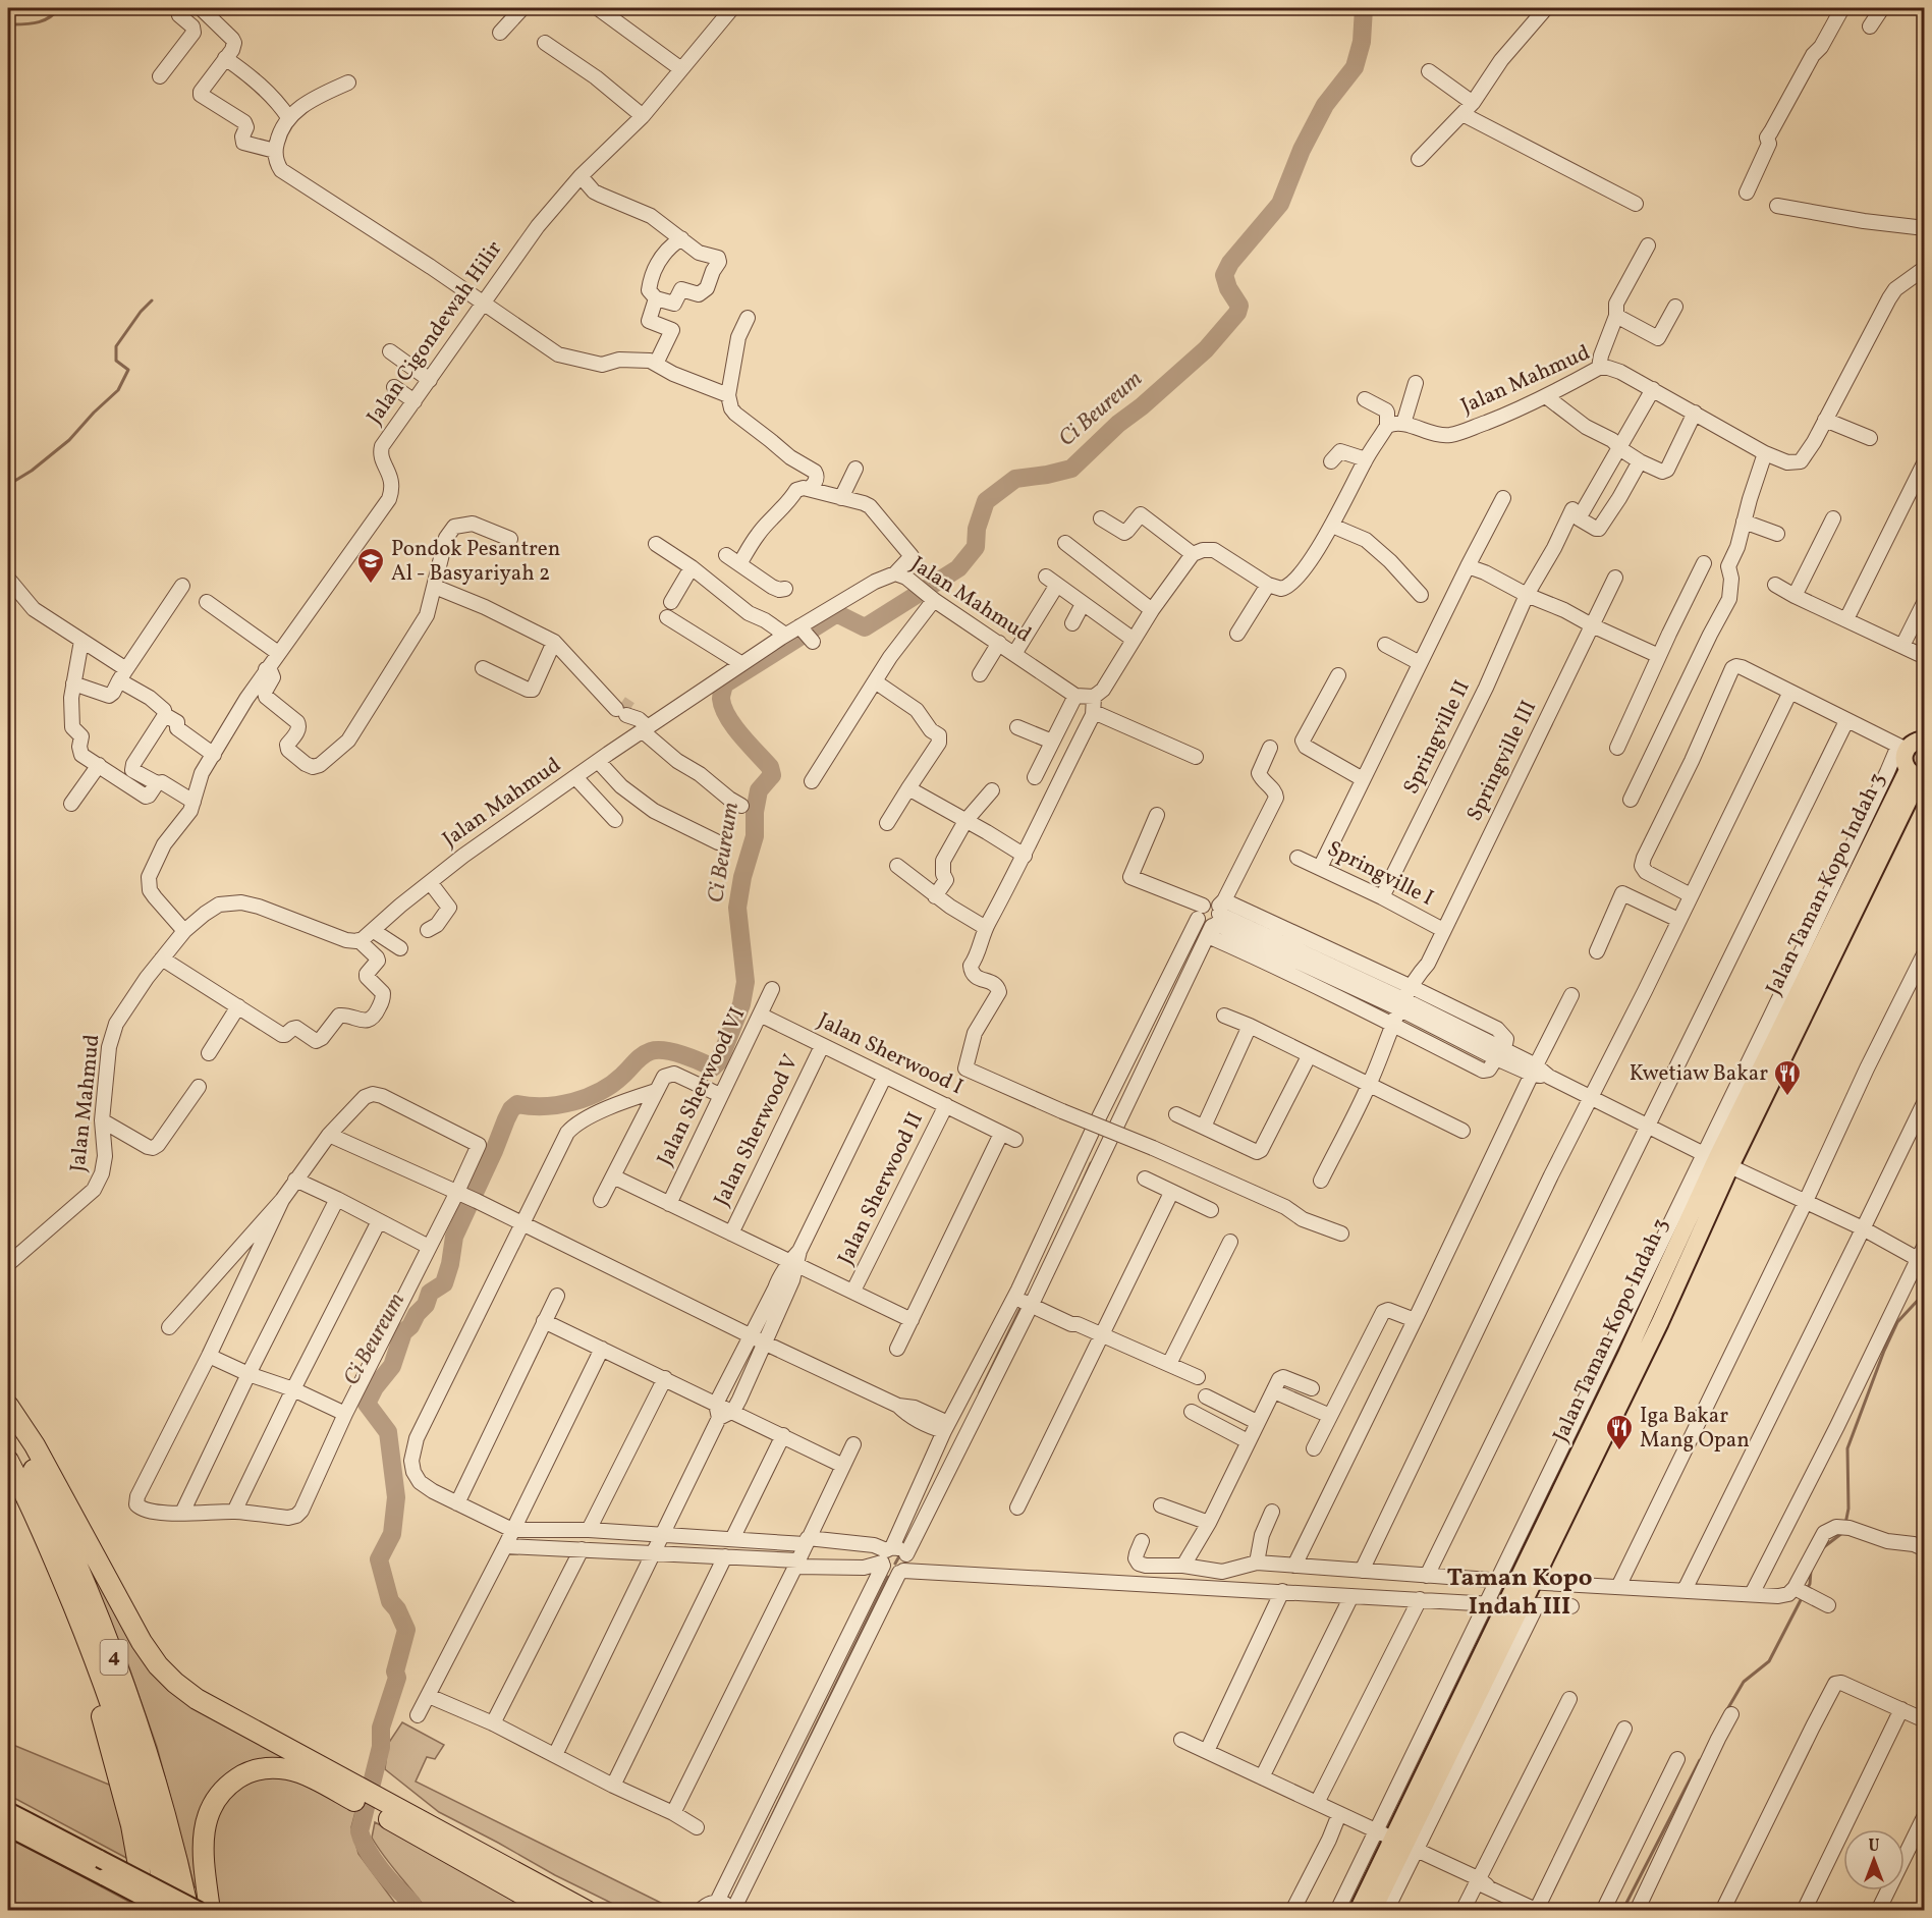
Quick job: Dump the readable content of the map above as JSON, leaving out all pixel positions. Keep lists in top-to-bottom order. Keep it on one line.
{"streets":{"highway":["4"],"main road":["Jalan Taman Kopo Indah 3"],"street":["Jalan Cigondewah Hilir","Jalan Mahmud","Springville II","Springville III","Springville I","Jalan Sherwood I","Jalan Sherwood VI","Jalan Sherwood V","Jalan Sherwood II"]},"crossings":[["Jalan Cigondewah Hilir","Jalan Mahmud"],["Springville II","Springville I"],["Springville III","Springville I"],["Jalan Sherwood I","Jalan Sherwood VI"],["Jalan Sherwood I","Jalan Sherwood V"],["Jalan Sherwood I","Jalan Sherwood II"]],"districts":["Taman Kopo Indah III"],"water":["Ci Beureum"],"places":{"school or university":["Pondok Pesantren Al - Basyariyah 2"],"restaurant":["Kwetiaw Bakar","Iga Bakar Mang Opan"]},"north":"top"}
